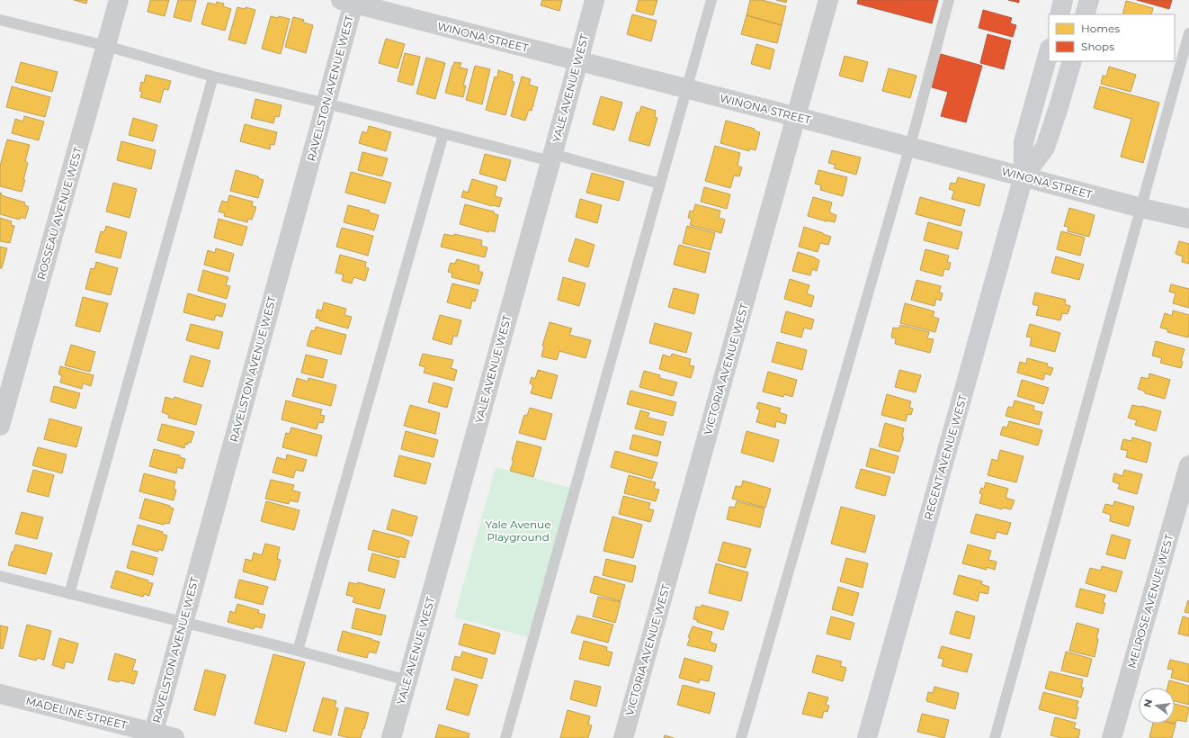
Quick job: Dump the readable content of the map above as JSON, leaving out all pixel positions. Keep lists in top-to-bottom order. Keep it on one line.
{"streets":{"main road":["REGENT AVENUE WEST"],"street":["WINONA STREET","RAVELSTON AVENUE WEST","YALE AVENUE WEST","ROSSEAU AVENUE WEST","VICTORIA AVENUE WEST","MELROSE AVENUE WEST","MADELINE STREET"]},"crossings":[["WINONA STREET","RAVELSTON AVENUE WEST"],["WINONA STREET","YALE AVENUE WEST"],["WINONA STREET","VICTORIA AVENUE WEST"],["WINONA STREET","REGENT AVENUE WEST"],["RAVELSTON AVENUE WEST","MADELINE STREET"]],"parks":["Yale Avenue Playground"],"legend":["Homes","Shops"],"north":"left"}
